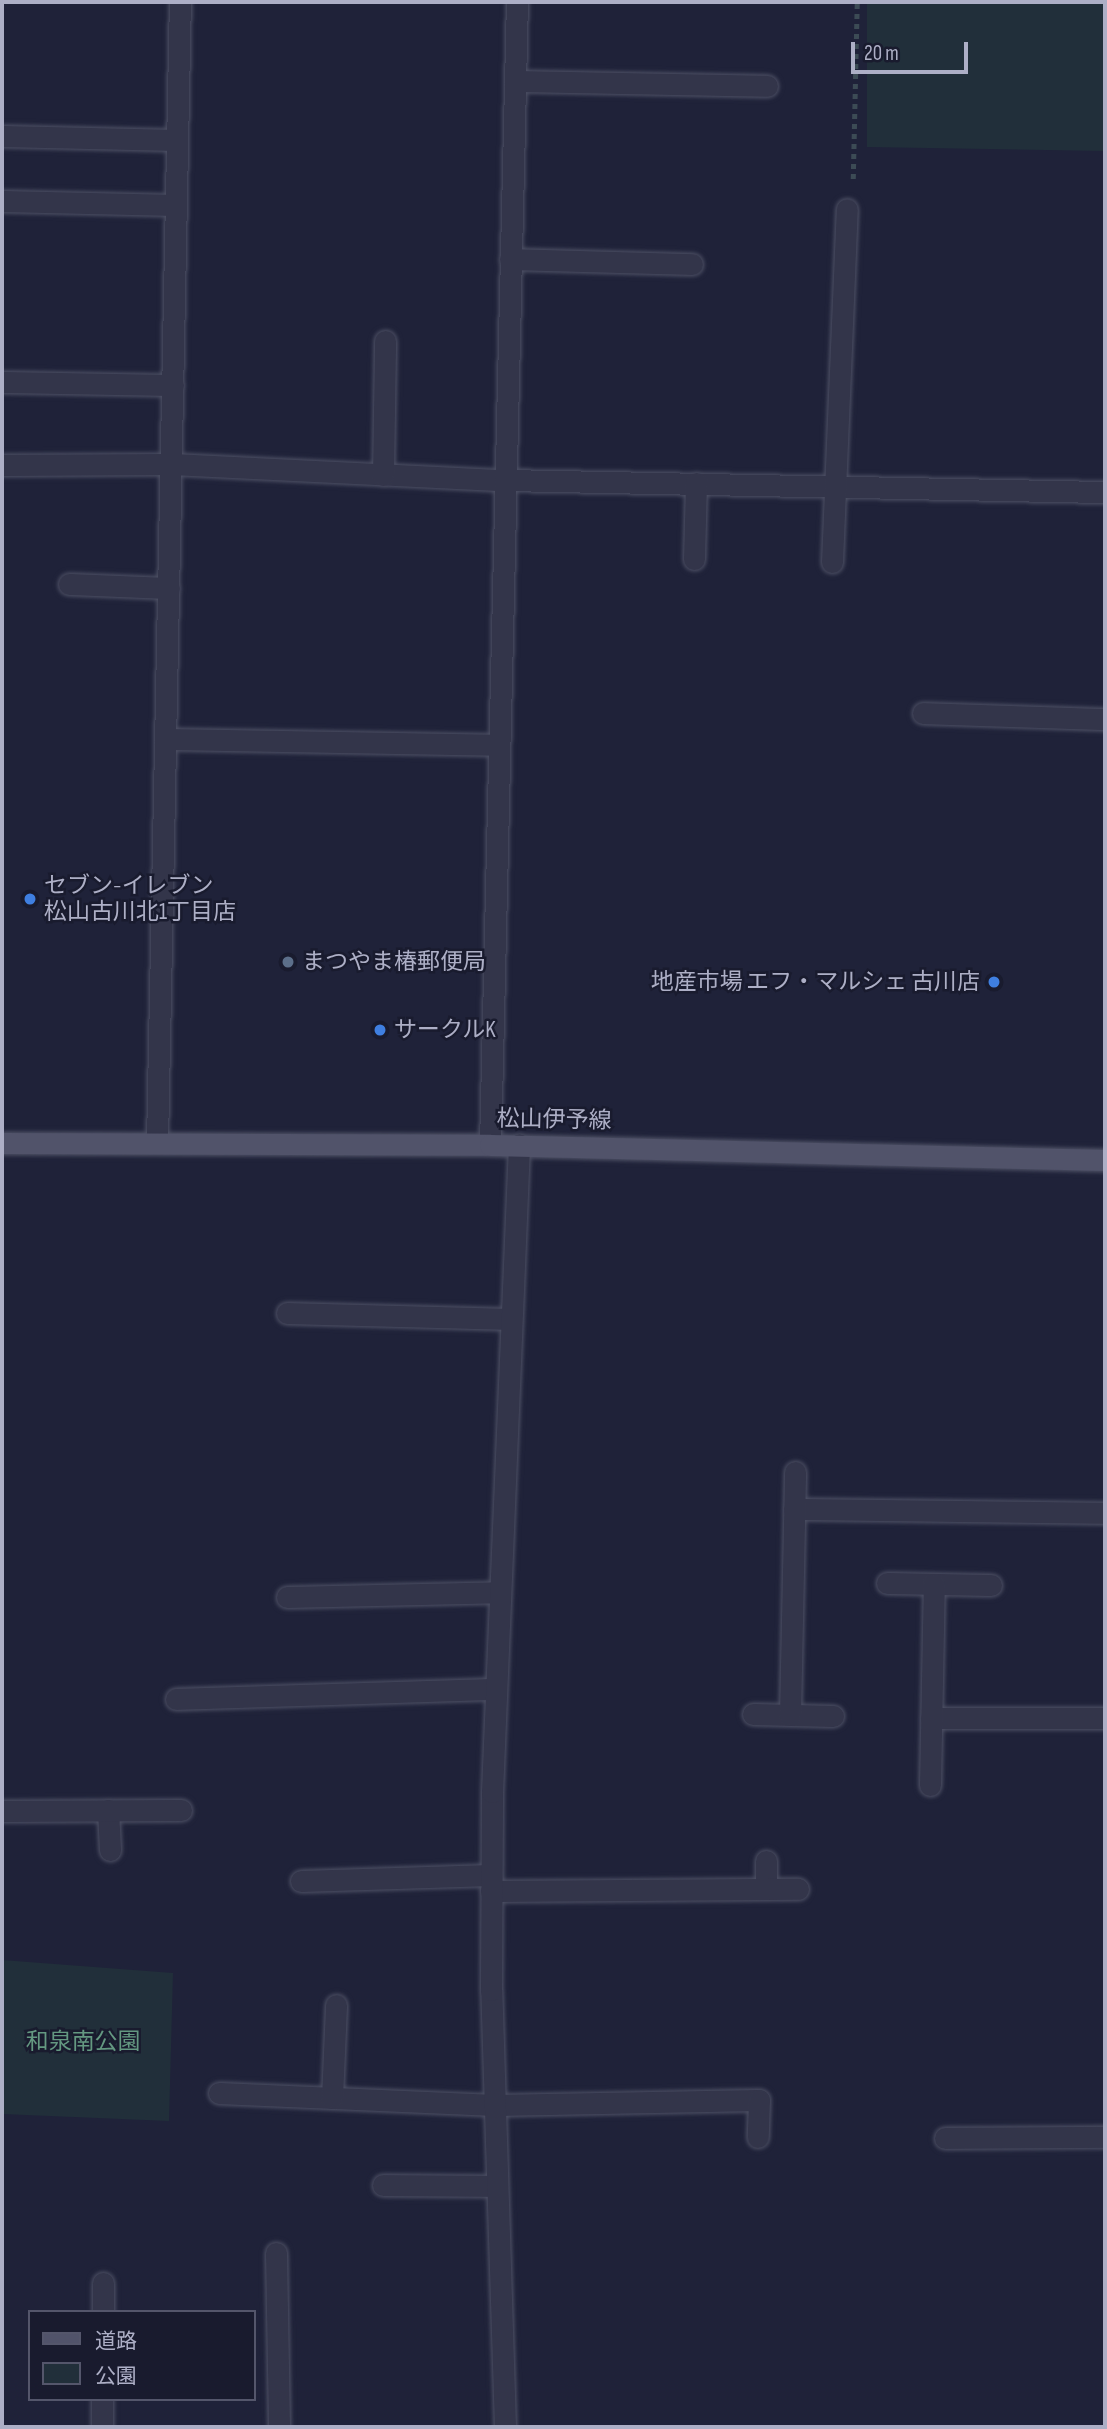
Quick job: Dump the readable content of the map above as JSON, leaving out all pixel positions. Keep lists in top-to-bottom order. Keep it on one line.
{"streets":{"main road":["松山伊予線"]},"parks":["和泉南公園"],"places":["セブン-イレブン 松山古川北1丁目店","まつやま椿郵便局","地産市場 エフ・マルシェ 古川店","サークルK"],"legend":["道路","公園"],"scale_bar":"20 m"}
